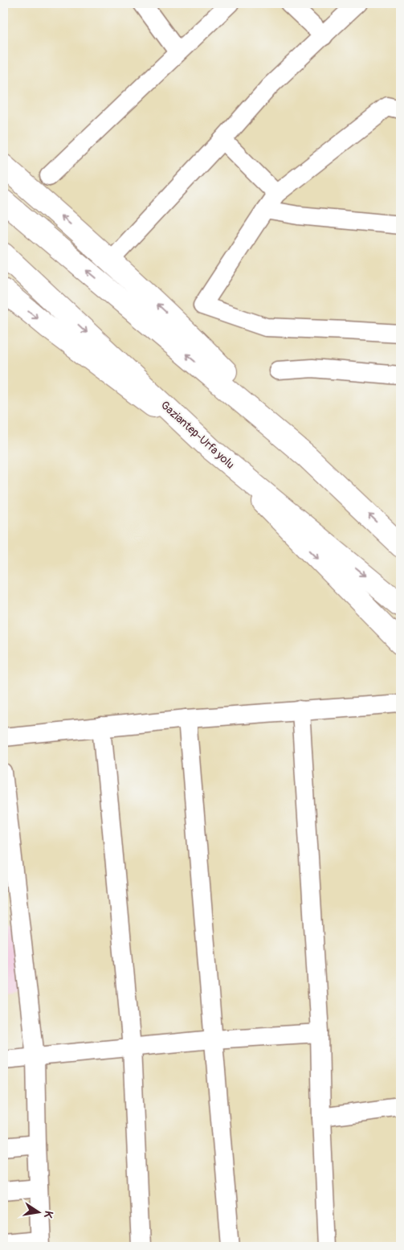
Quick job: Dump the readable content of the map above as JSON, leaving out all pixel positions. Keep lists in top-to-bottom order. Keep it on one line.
{"streets":{"main road":["Gaziantep-Urfa yolu"]},"north":"right"}
